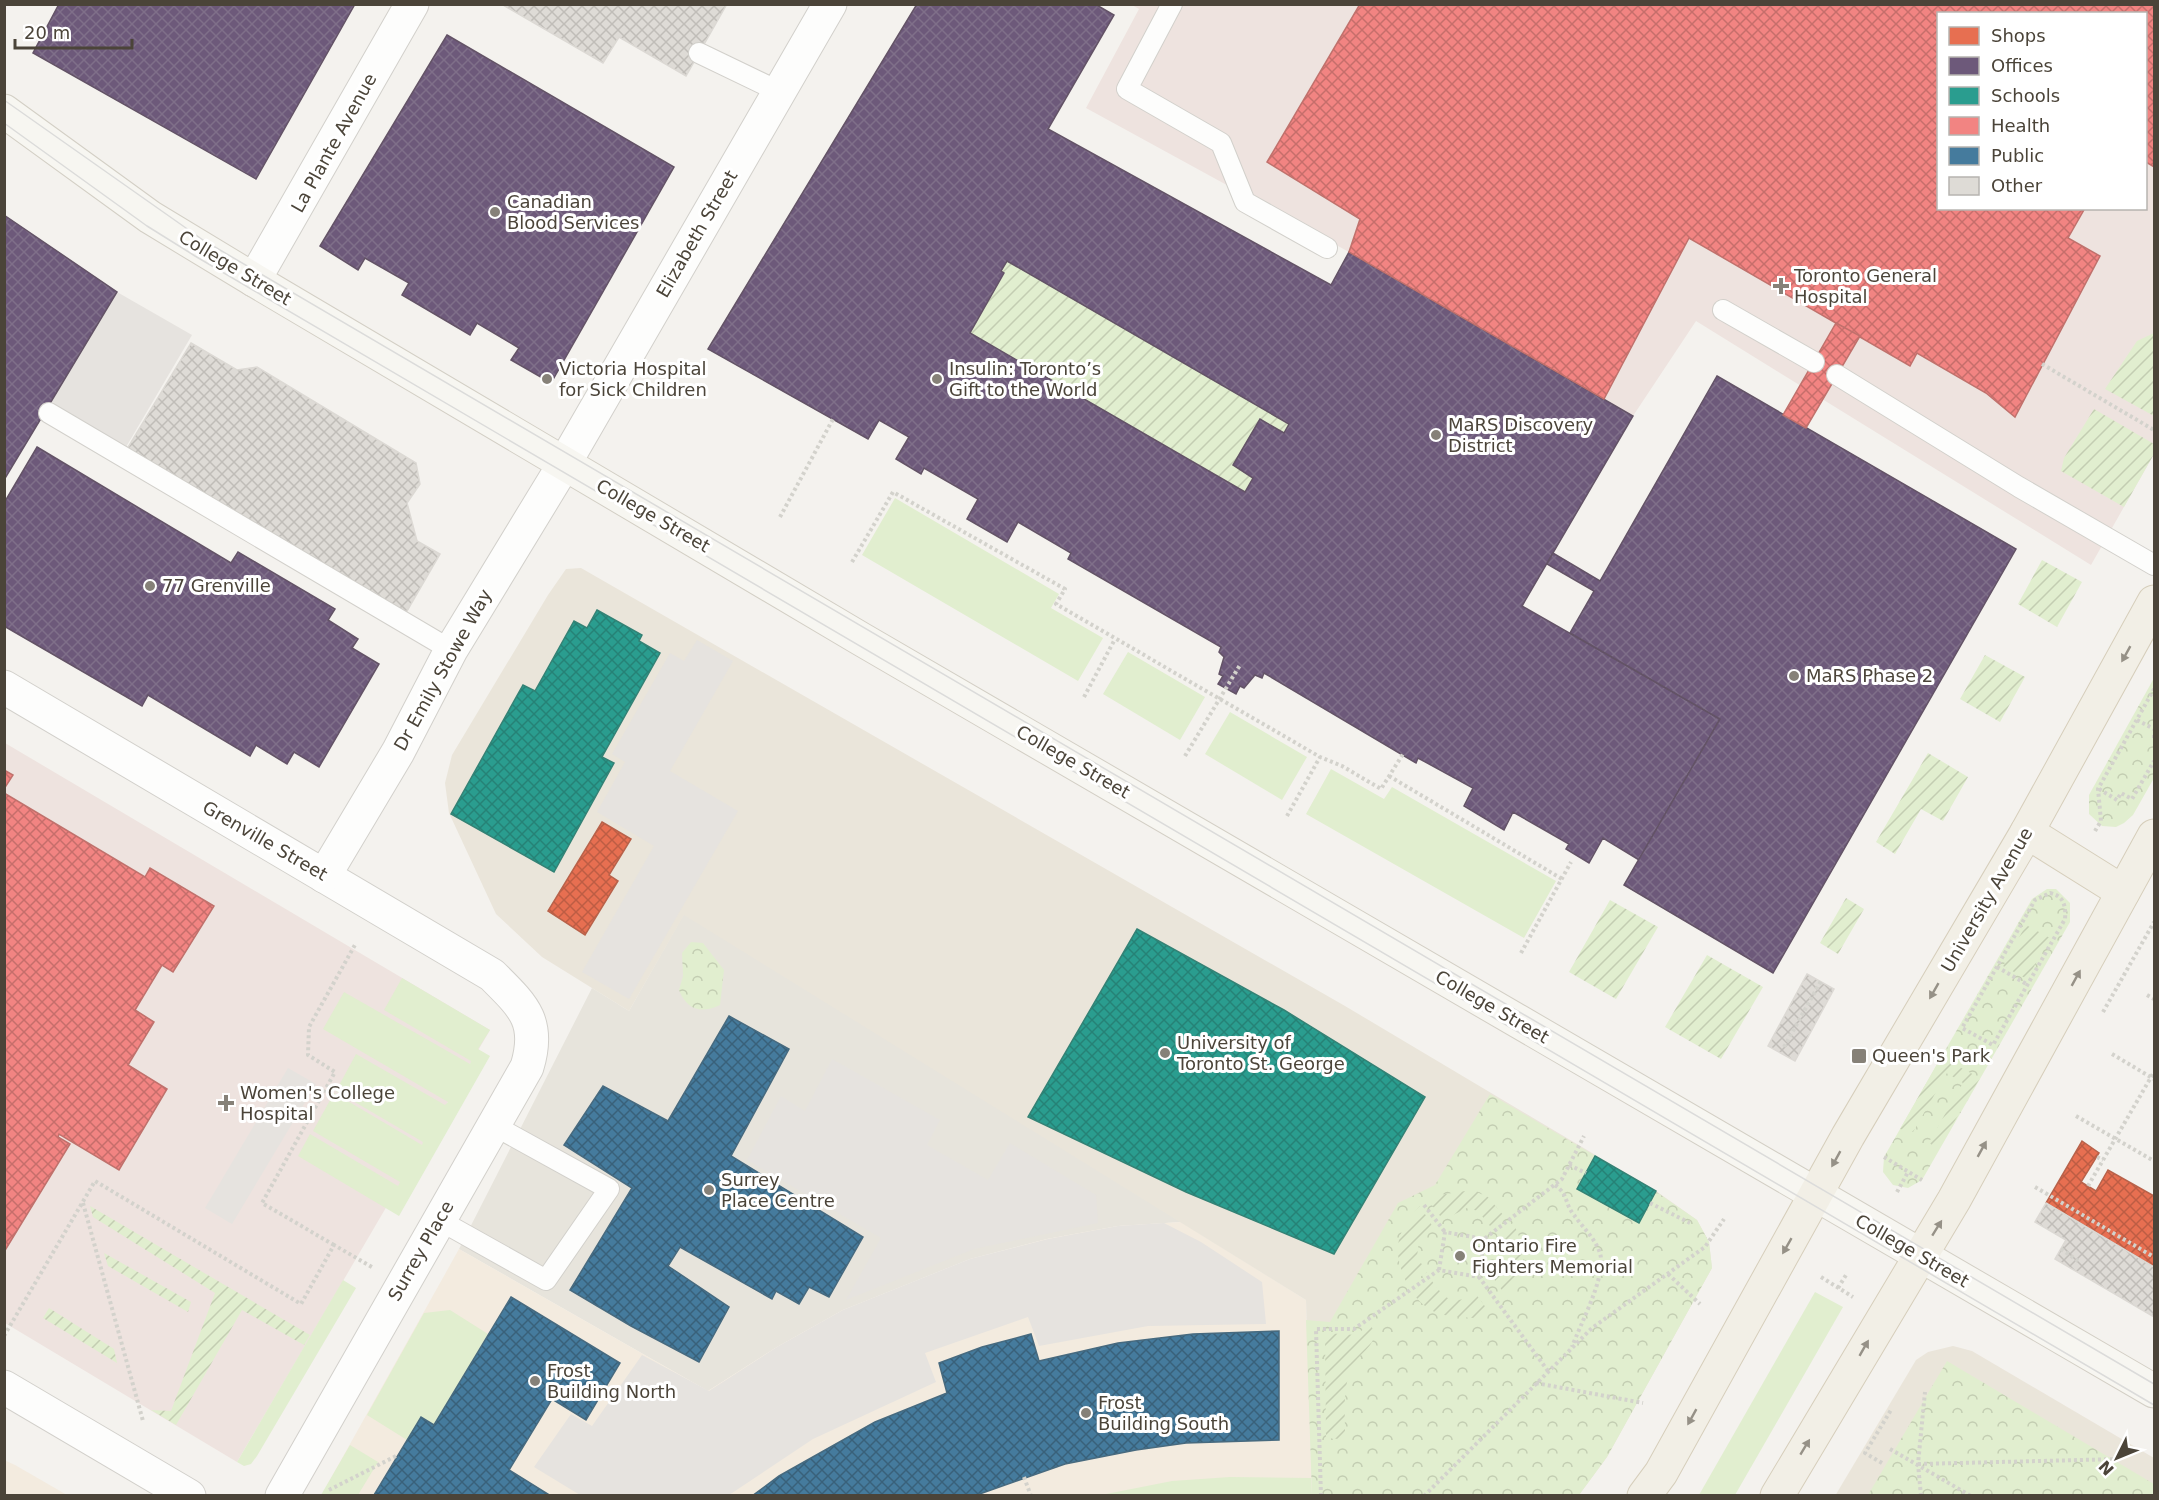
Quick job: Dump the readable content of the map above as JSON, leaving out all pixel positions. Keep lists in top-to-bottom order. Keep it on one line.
{"streets":{"main road":["College Street","University Avenue"],"street":["La Plante Avenue","Elizabeth Street","Dr Emily Stowe Way","Grenville Street","Surrey Place"]},"crossings":[["La Plante Avenue","College Street"],["Elizabeth Street","College Street"],["Elizabeth Street","Dr Emily Stowe Way"],["College Street","Dr Emily Stowe Way"],["College Street","University Avenue"],["Dr Emily Stowe Way","Grenville Street"],["Grenville Street","Surrey Place"]],"places":{"other":["Canadian Blood Services","Victoria Hospital for Sick Children","Insulin: Toronto’s Gift to the World","MaRS Discovery District","77 Grenville","MaRS Phase 2","University of Toronto St. George","Surrey Place Centre","Ontario Fire Fighters Memorial","Frost Building North","Frost Building South"],"health":["Toronto General Hospital","Women's College Hospital"],"transit":["Queen's Park"]},"legend":["Shops","Offices","Schools","Health","Public","Other"],"scale_bar":"20 m","north":"bottom left"}
